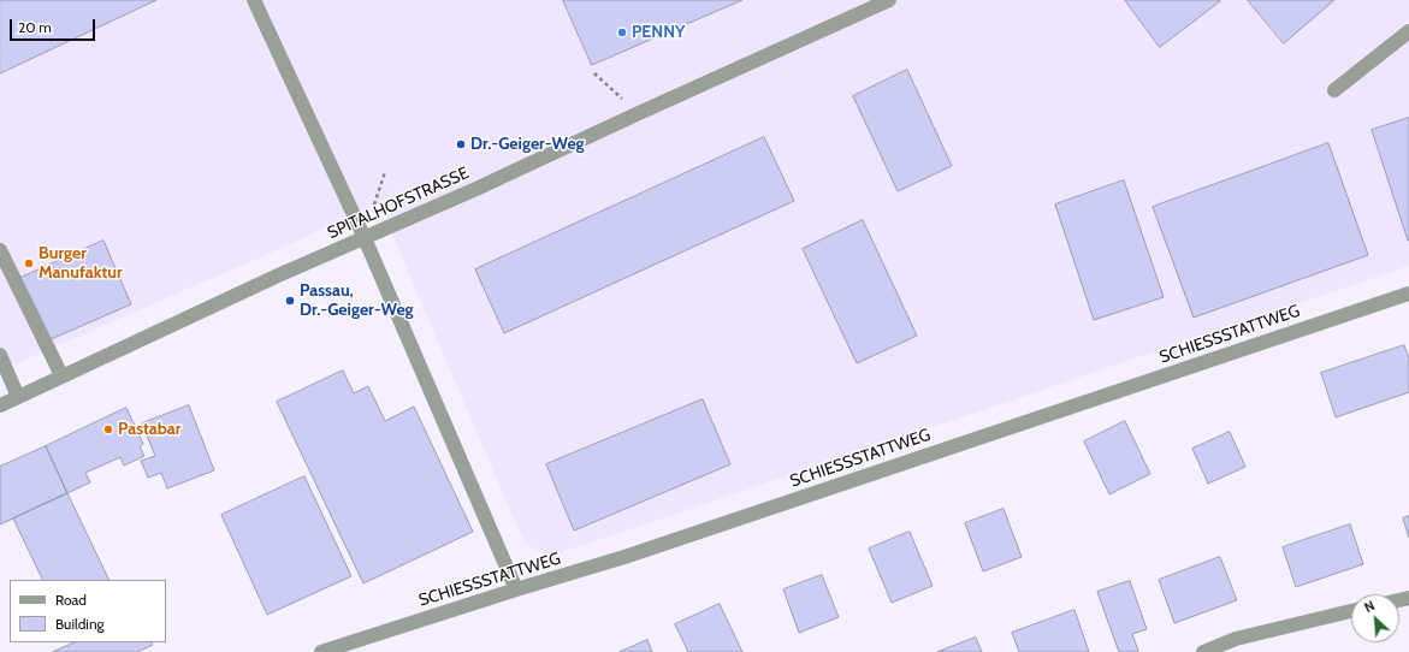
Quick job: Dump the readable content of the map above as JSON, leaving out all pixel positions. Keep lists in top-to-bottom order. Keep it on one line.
{"streets":{"street":["SPITALHOFSTRASSE","SCHIESSSTATTWEG"]},"places":["PENNY","Dr.-Geiger-Weg","Burger Manufaktur","Passau, Dr.-Geiger-Weg","Pastabar"],"legend":["Road","Building"],"scale_bar":"20 m","north":"top left"}
